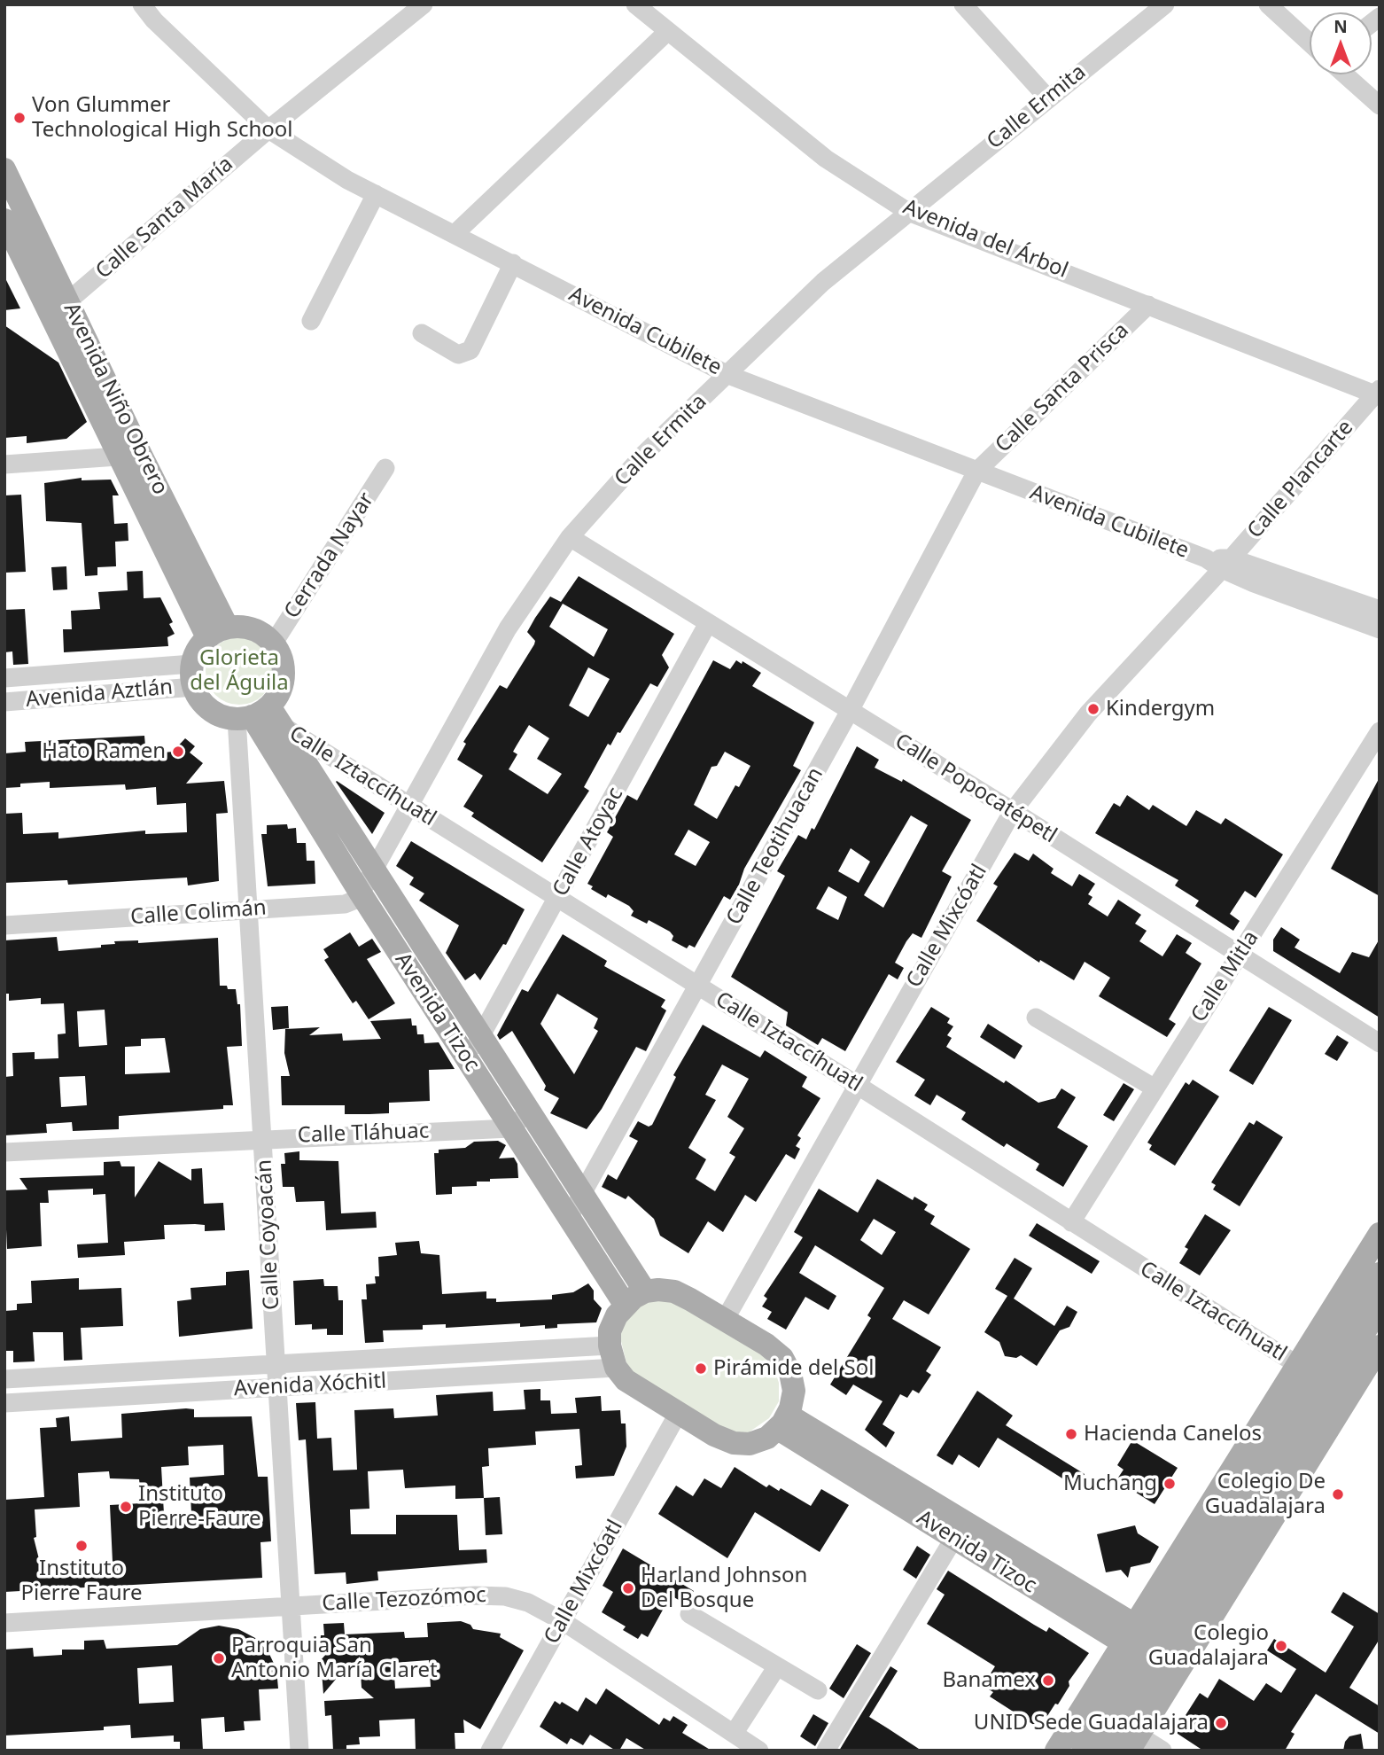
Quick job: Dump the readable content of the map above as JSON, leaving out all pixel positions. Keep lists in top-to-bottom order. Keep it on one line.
{"streets":{"main road":["Avenida Niño Obrero","Avenida Tizoc"],"street":["Calle Ermita","Calle Santa María","Avenida del Árbol","Avenida Cubilete","Calle Santa Prisca","Calle Plancarte","Cerrada Nayar","Avenida Aztlán","Calle Iztaccíhuatl","Calle Popocatépetl","Calle Atoyac","Calle Teotihuacan","Calle Colimán","Calle Mixcóatl","Calle Mitla","Calle Tláhuac","Calle Coyoacán","Avenida Xóchitl","Calle Tezozómoc"]},"crossings":[["Calle Ermita","Avenida del Árbol"],["Calle Ermita","Avenida Cubilete"],["Calle Ermita","Calle Iztaccíhuatl"],["Calle Ermita","Calle Popocatépetl"],["Calle Ermita","Avenida Tizoc"],["Calle Santa María","Avenida Cubilete"],["Calle Santa María","Avenida Niño Obrero"],["Avenida del Árbol","Calle Santa Prisca"],["Avenida del Árbol","Calle Plancarte"],["Avenida Cubilete","Calle Santa Prisca"],["Avenida Cubilete","Calle Plancarte"],["Avenida Cubilete","Calle Teotihuacan"],["Avenida Cubilete","Calle Mixcóatl"],["Calle Santa Prisca","Calle Teotihuacan"],["Avenida Niño Obrero","Cerrada Nayar"],["Avenida Niño Obrero","Avenida Aztlán"],["Avenida Niño Obrero","Calle Iztaccíhuatl"],["Avenida Niño Obrero","Avenida Tizoc"],["Avenida Niño Obrero","Calle Coyoacán"],["Calle Plancarte","Calle Mixcóatl"],["Cerrada Nayar","Avenida Aztlán"],["Cerrada Nayar","Calle Iztaccíhuatl"],["Cerrada Nayar","Avenida Tizoc"],["Cerrada Nayar","Calle Coyoacán"],["Avenida Aztlán","Calle Iztaccíhuatl"],["Avenida Aztlán","Avenida Tizoc"],["Avenida Aztlán","Calle Coyoacán"],["Calle Iztaccíhuatl","Calle Atoyac"],["Calle Iztaccíhuatl","Calle Teotihuacan"],["Calle Iztaccíhuatl","Calle Mixcóatl"],["Calle Iztaccíhuatl","Calle Mitla"],["Calle Iztaccíhuatl","Avenida Tizoc"],["Calle Iztaccíhuatl","Calle Coyoacán"],["Calle Popocatépetl","Calle Atoyac"],["Calle Popocatépetl","Calle Teotihuacan"],["Calle Popocatépetl","Calle Mixcóatl"],["Calle Popocatépetl","Calle Mitla"],["Calle Atoyac","Avenida Tizoc"],["Calle Teotihuacan","Avenida Tizoc"],["Calle Colimán","Avenida Tizoc"],["Calle Colimán","Calle Coyoacán"],["Calle Mixcóatl","Calle Tezozómoc"],["Avenida Tizoc","Calle Tláhuac"],["Avenida Tizoc","Calle Coyoacán"],["Calle Tláhuac","Calle Coyoacán"],["Calle Coyoacán","Avenida Xóchitl"],["Calle Coyoacán","Calle Tezozómoc"]],"parks":["Glorieta del Águila"],"places":["Von Glummer Technological High School","Kindergym","Hato Ramen","Pirámide del Sol","Hacienda Canelos","Muchang","Colegio De Guadalajara","Instituto Pierre-Faure","Instituto Pierre Faure","Harland Johnson Del Bosque","Colegio Guadalajara","Parroquia San Antonio María Claret","Banamex","UNID Sede Guadalajara"],"north":"top"}
